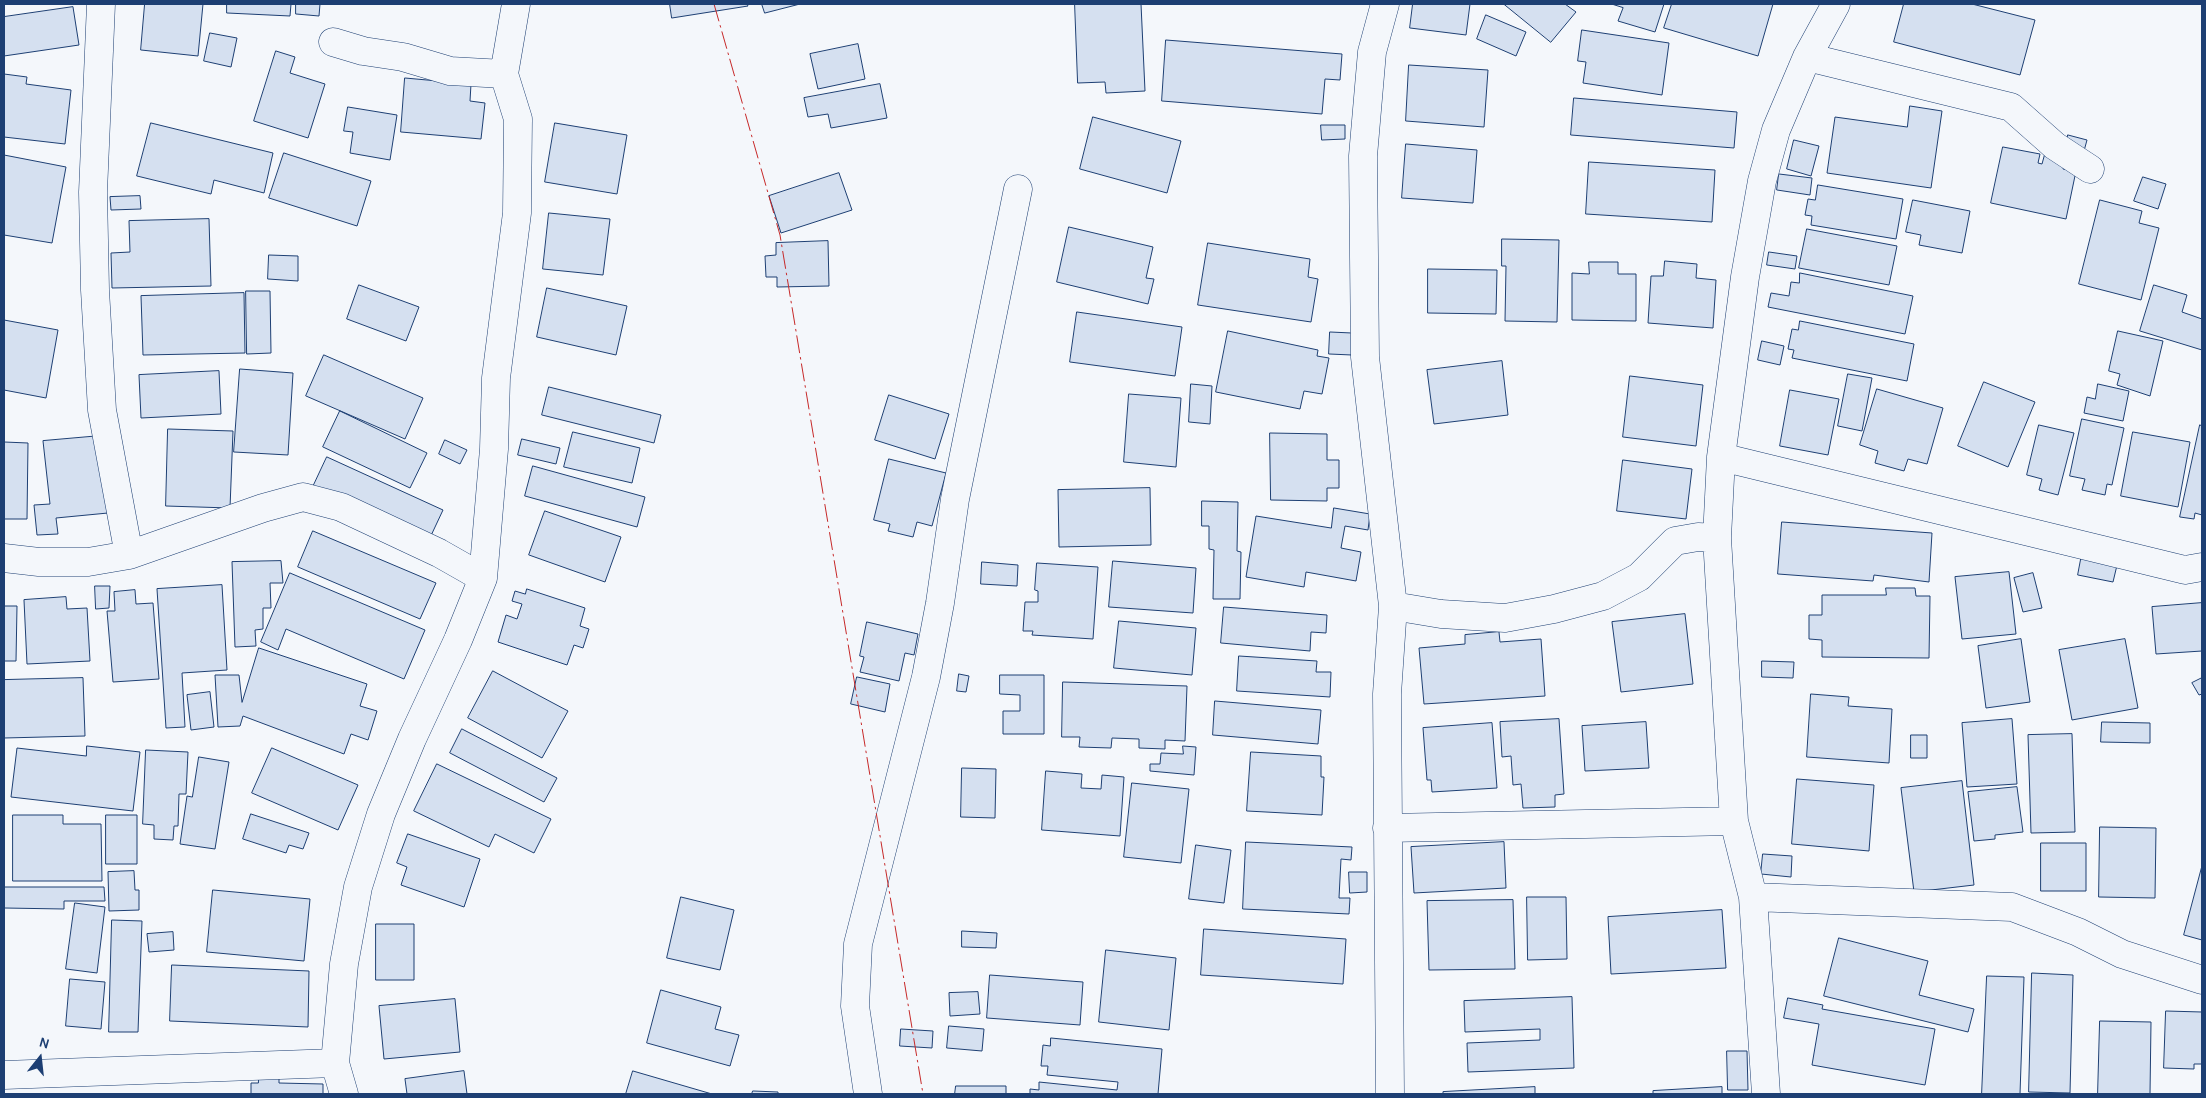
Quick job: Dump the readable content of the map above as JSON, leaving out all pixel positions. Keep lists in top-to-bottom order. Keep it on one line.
{"north":"top"}
